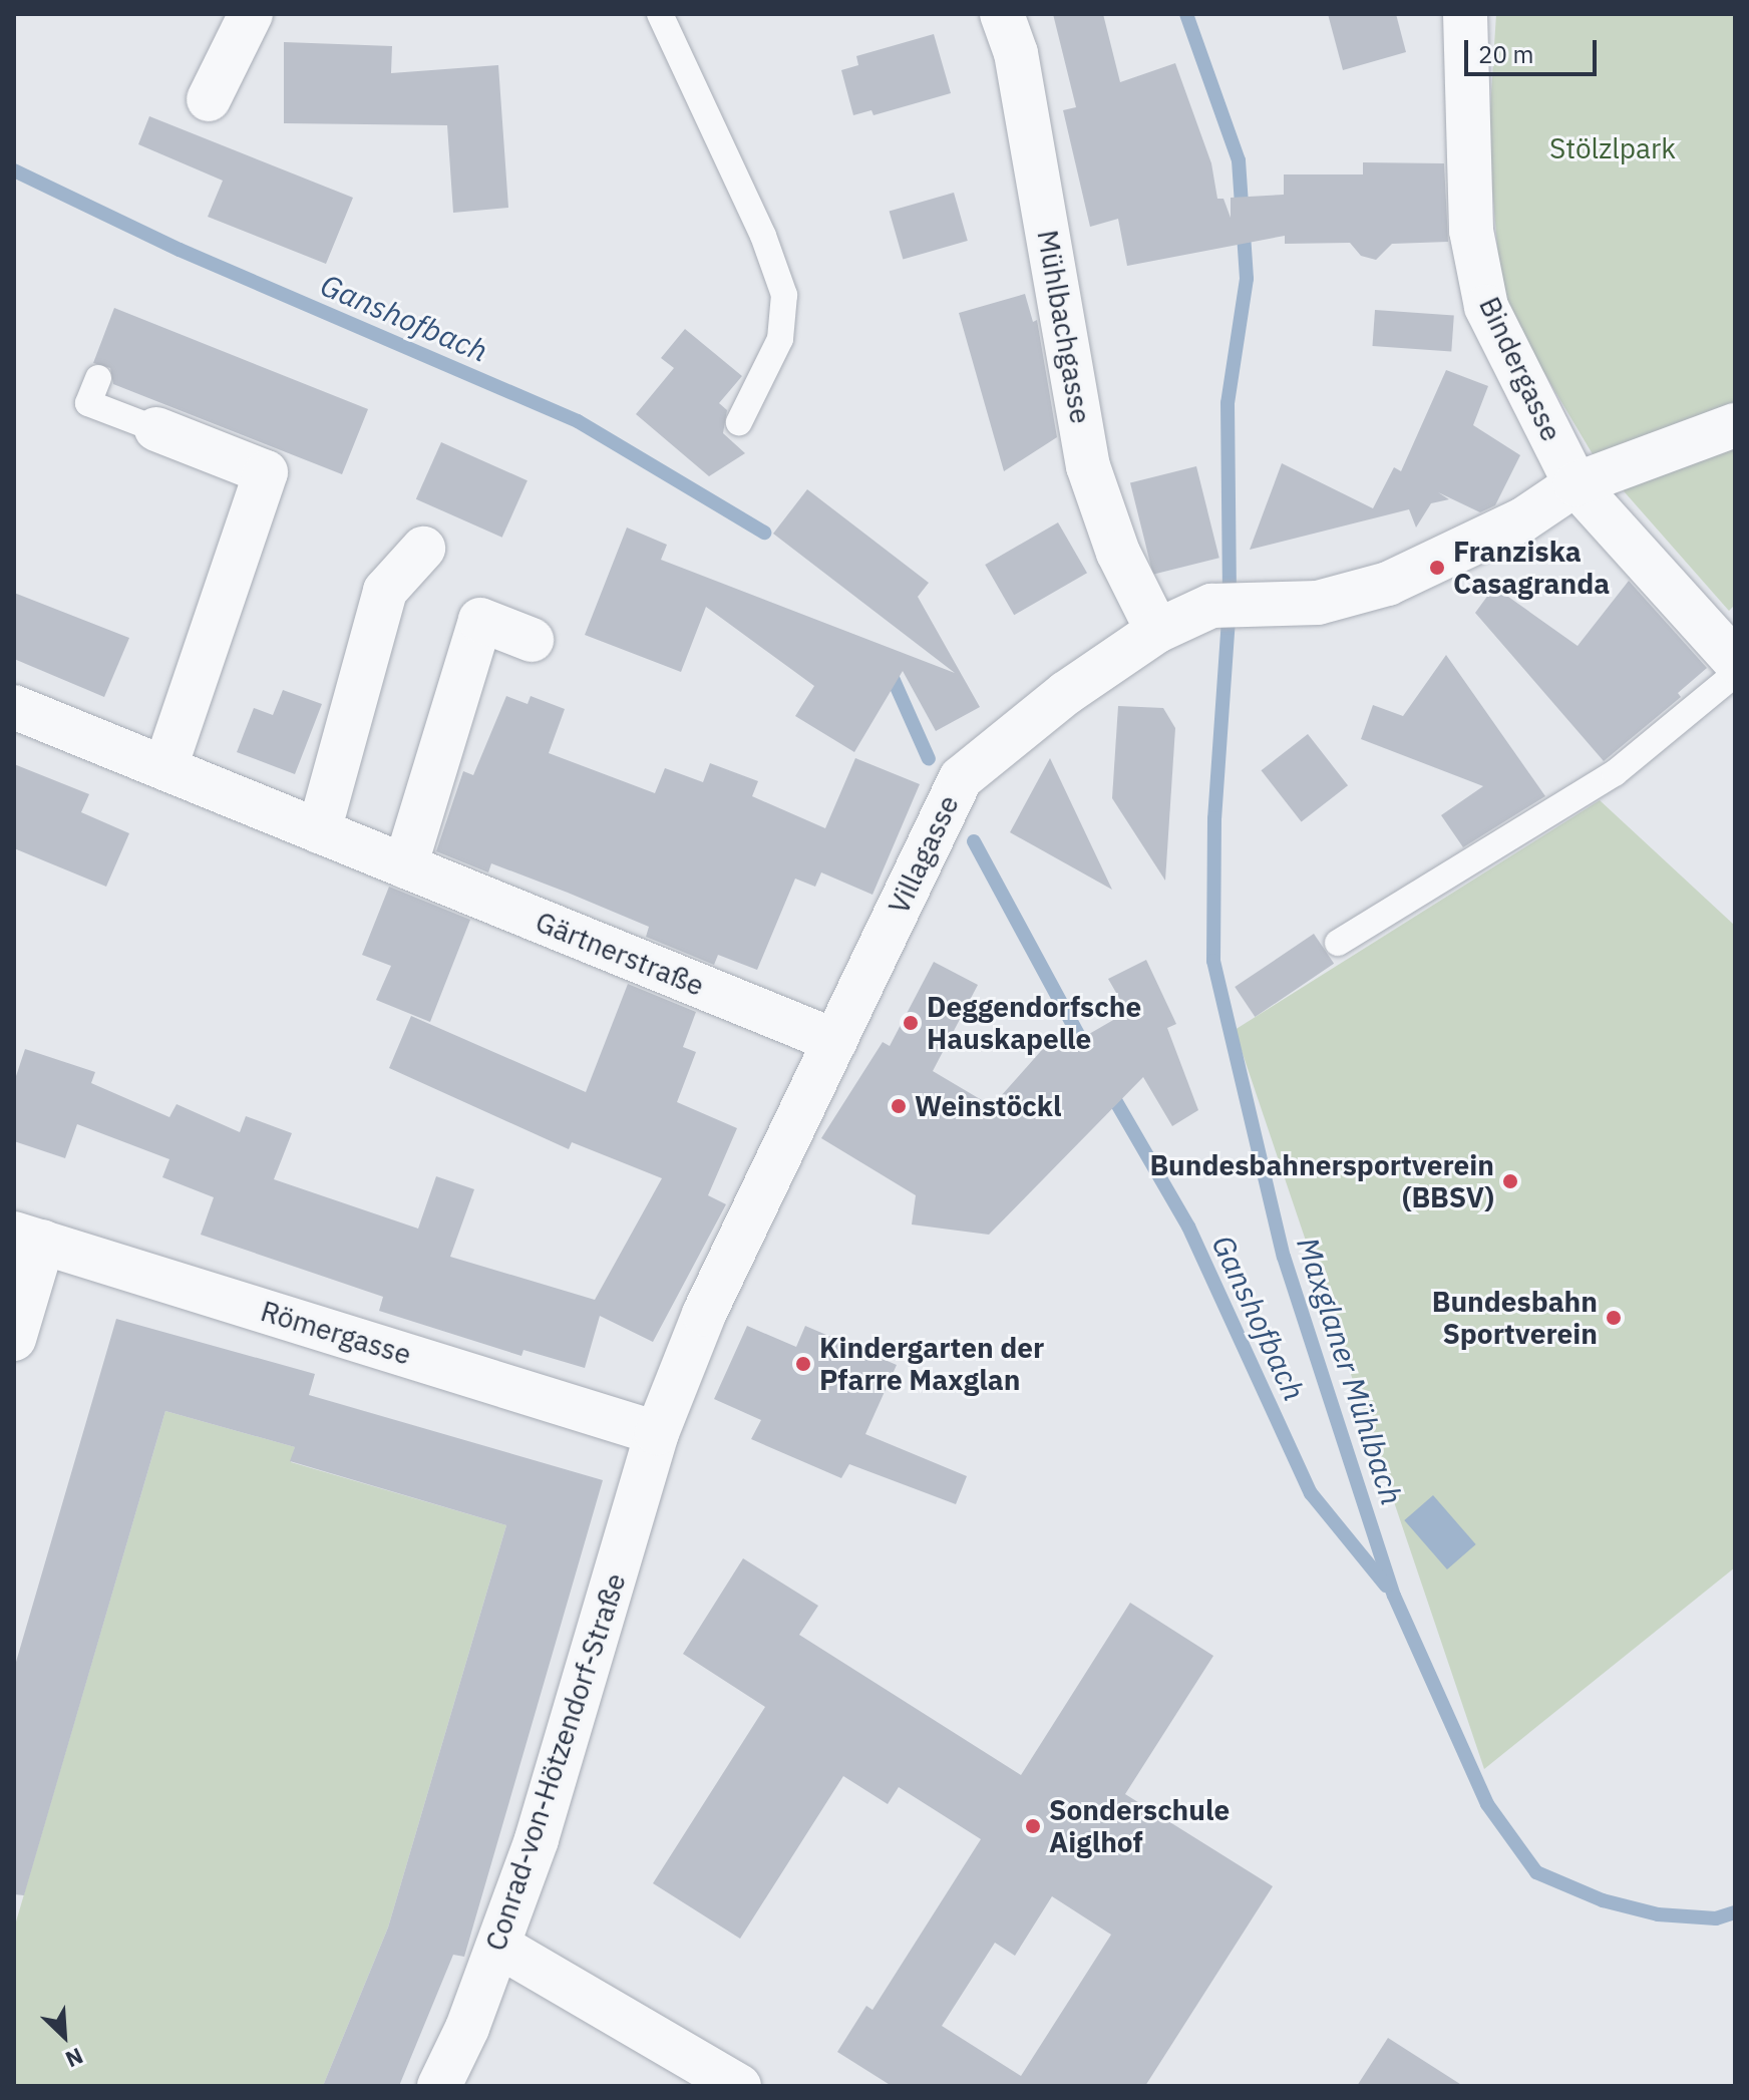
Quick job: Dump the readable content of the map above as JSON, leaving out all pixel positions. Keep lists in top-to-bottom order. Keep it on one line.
{"streets":{"street":["Mühlbachgasse","Bindergasse","Villagasse","Gärtnerstraße","Römergasse","Conrad-von-Hötzendorf-Straße"]},"crossings":[["Mühlbachgasse","Villagasse"],["Bindergasse","Villagasse"],["Villagasse","Gärtnerstraße"],["Villagasse","Römergasse"],["Villagasse","Conrad-von-Hötzendorf-Straße"],["Römergasse","Conrad-von-Hötzendorf-Straße"]],"water":["Ganshofbach","Maxglaner Mühlbach"],"parks":["Stölzlpark"],"places":["Franziska Casagranda","Deggendorfsche Hauskapelle","Weinstöckl","Bundesbahnersportverein (BBSV)","Bundesbahn Sportverein","Kindergarten der Pfarre Maxglan","Sonderschule Aiglhof"],"scale_bar":"20 m","north":"bottom right"}
